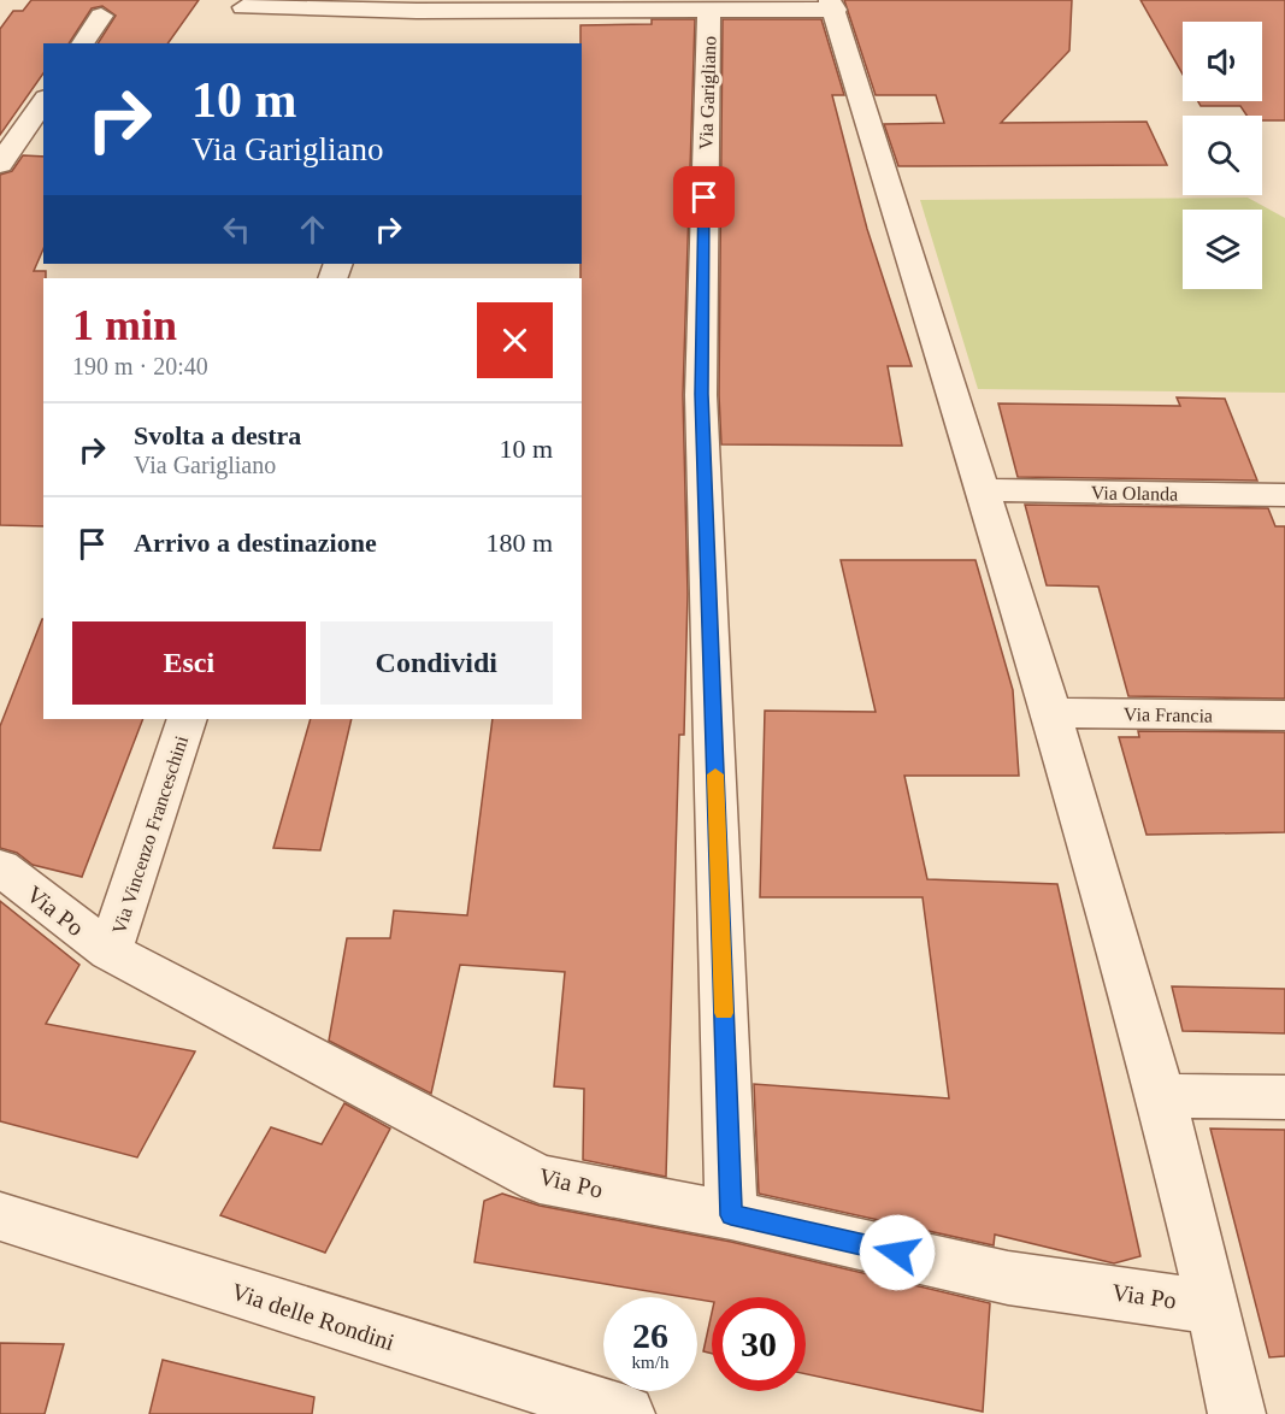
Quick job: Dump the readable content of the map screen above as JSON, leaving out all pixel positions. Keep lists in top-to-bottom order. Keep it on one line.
{"streets":{"street":["Via Garigliano","Via Olanda","Via Francia","Via Vincenzo Franceschini","Via Po","Via delle Rondini"]},"crossings":[["Via Garigliano","Via Po"],["Via Vincenzo Franceschini","Via Po"]],"page":{"turn":["10 m","Via Garigliano"],"heading":["1 min","190 m · 20:40"],"list":[{"name":"Svolta a destra","note":"Via Garigliano","value":"10 m"},{"name":"Arrivo a destinazione","value":"180 m"}],"buttons":["Esci","Condividi"],"speed":"26 km/h","limit":"30"}}
